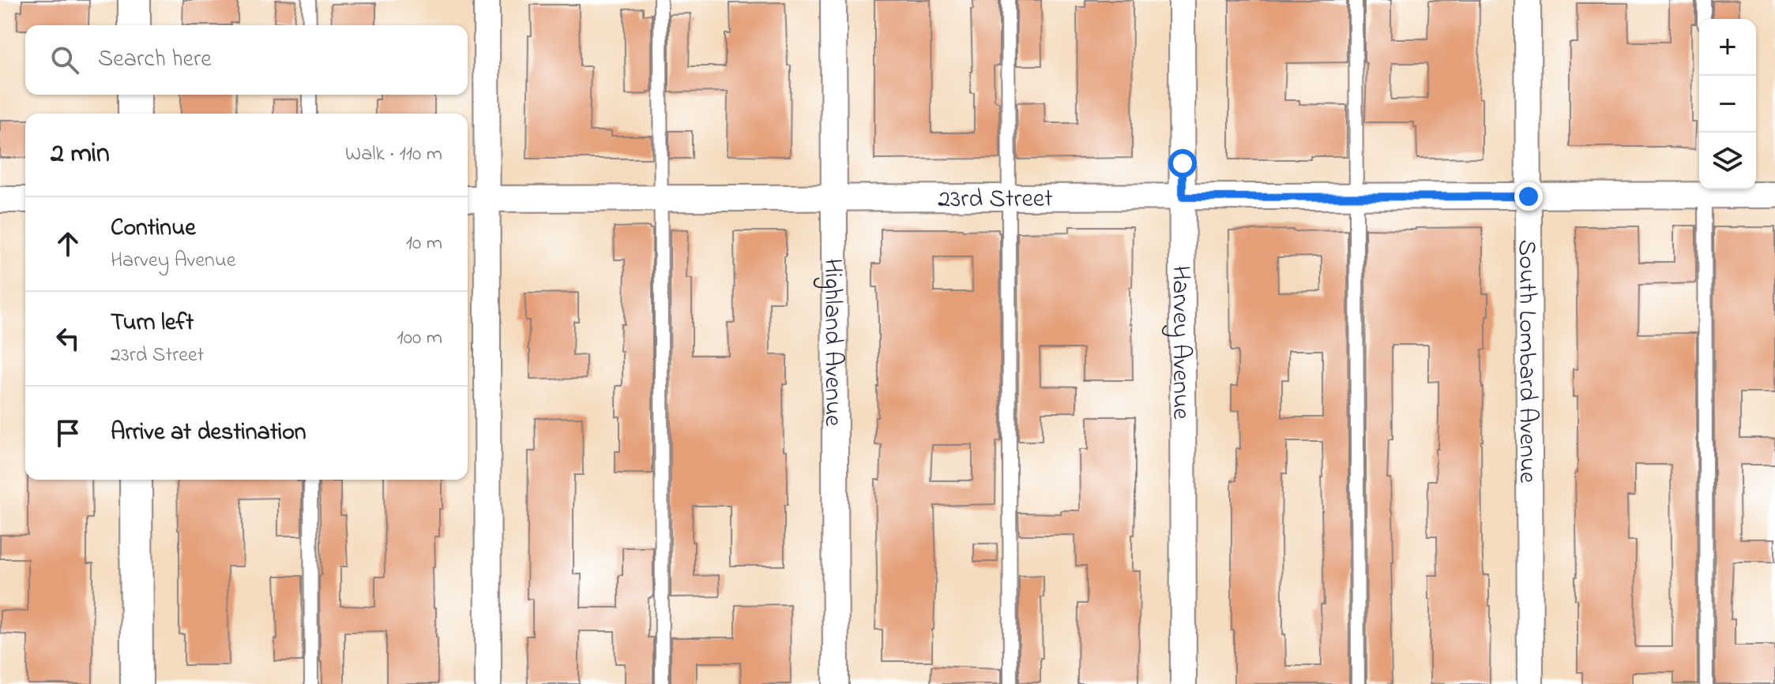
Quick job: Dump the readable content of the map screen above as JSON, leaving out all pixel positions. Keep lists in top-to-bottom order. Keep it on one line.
{"streets":{"street":["23rd Street","Highland Avenue","Harvey Avenue","South Lombard Avenue"]},"crossings":[["23rd Street","Highland Avenue"],["23rd Street","Harvey Avenue"],["23rd Street","South Lombard Avenue"]],"page":{"map_buttons":["+","−"],"search":"Search here","heading":["2 min","Walk · 110 m"],"list":[["Continue","Harvey Avenue","10 m"],["Turn left","23rd Street","100 m"],"Arrive at destination"]}}
